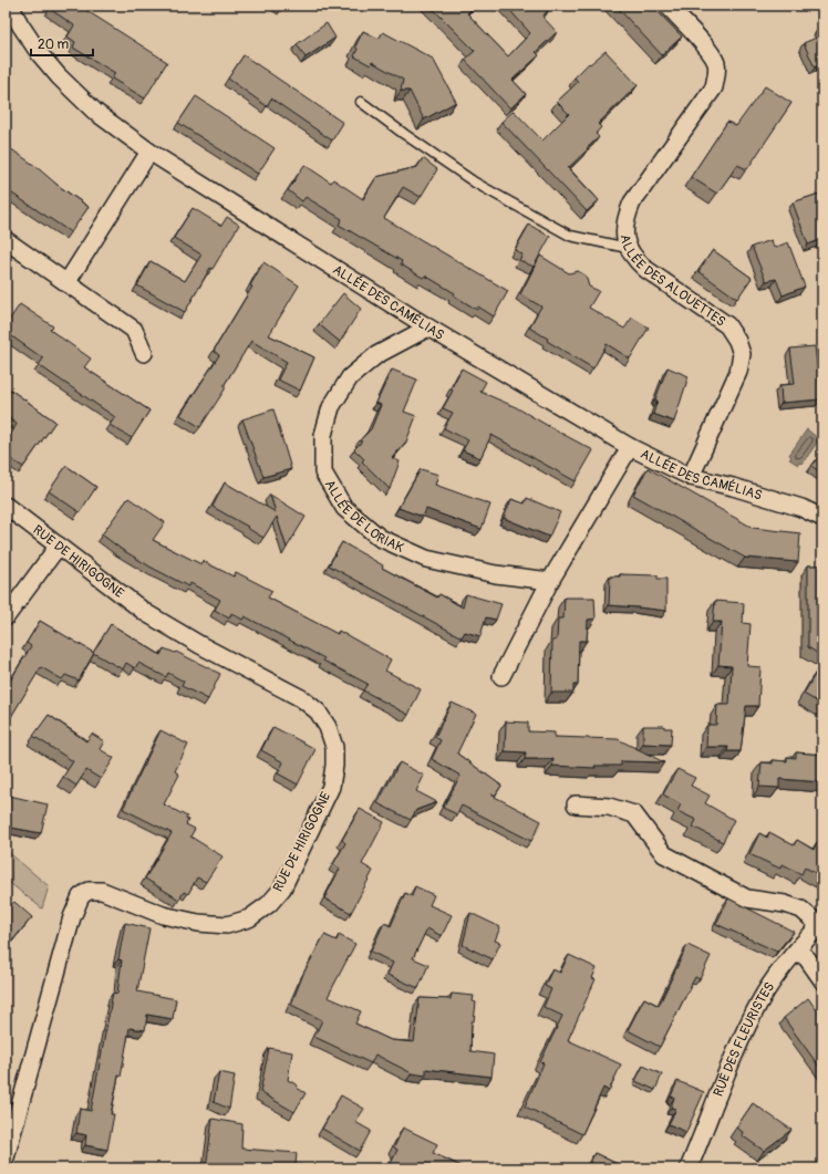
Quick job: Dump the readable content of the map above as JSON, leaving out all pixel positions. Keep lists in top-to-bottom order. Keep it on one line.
{"streets":{"street":["ALLÉE DES ALOUETTES","ALLÉE DES CAMÉLIAS","ALLÉE DE LORIAK","RUE DE HIRIGOGNE","RUE DES FLEURISTES"]},"crossings":[["ALLÉE DES ALOUETTES","ALLÉE DES CAMÉLIAS"],["ALLÉE DES CAMÉLIAS","ALLÉE DE LORIAK"]],"scale_bar":"20 m"}
